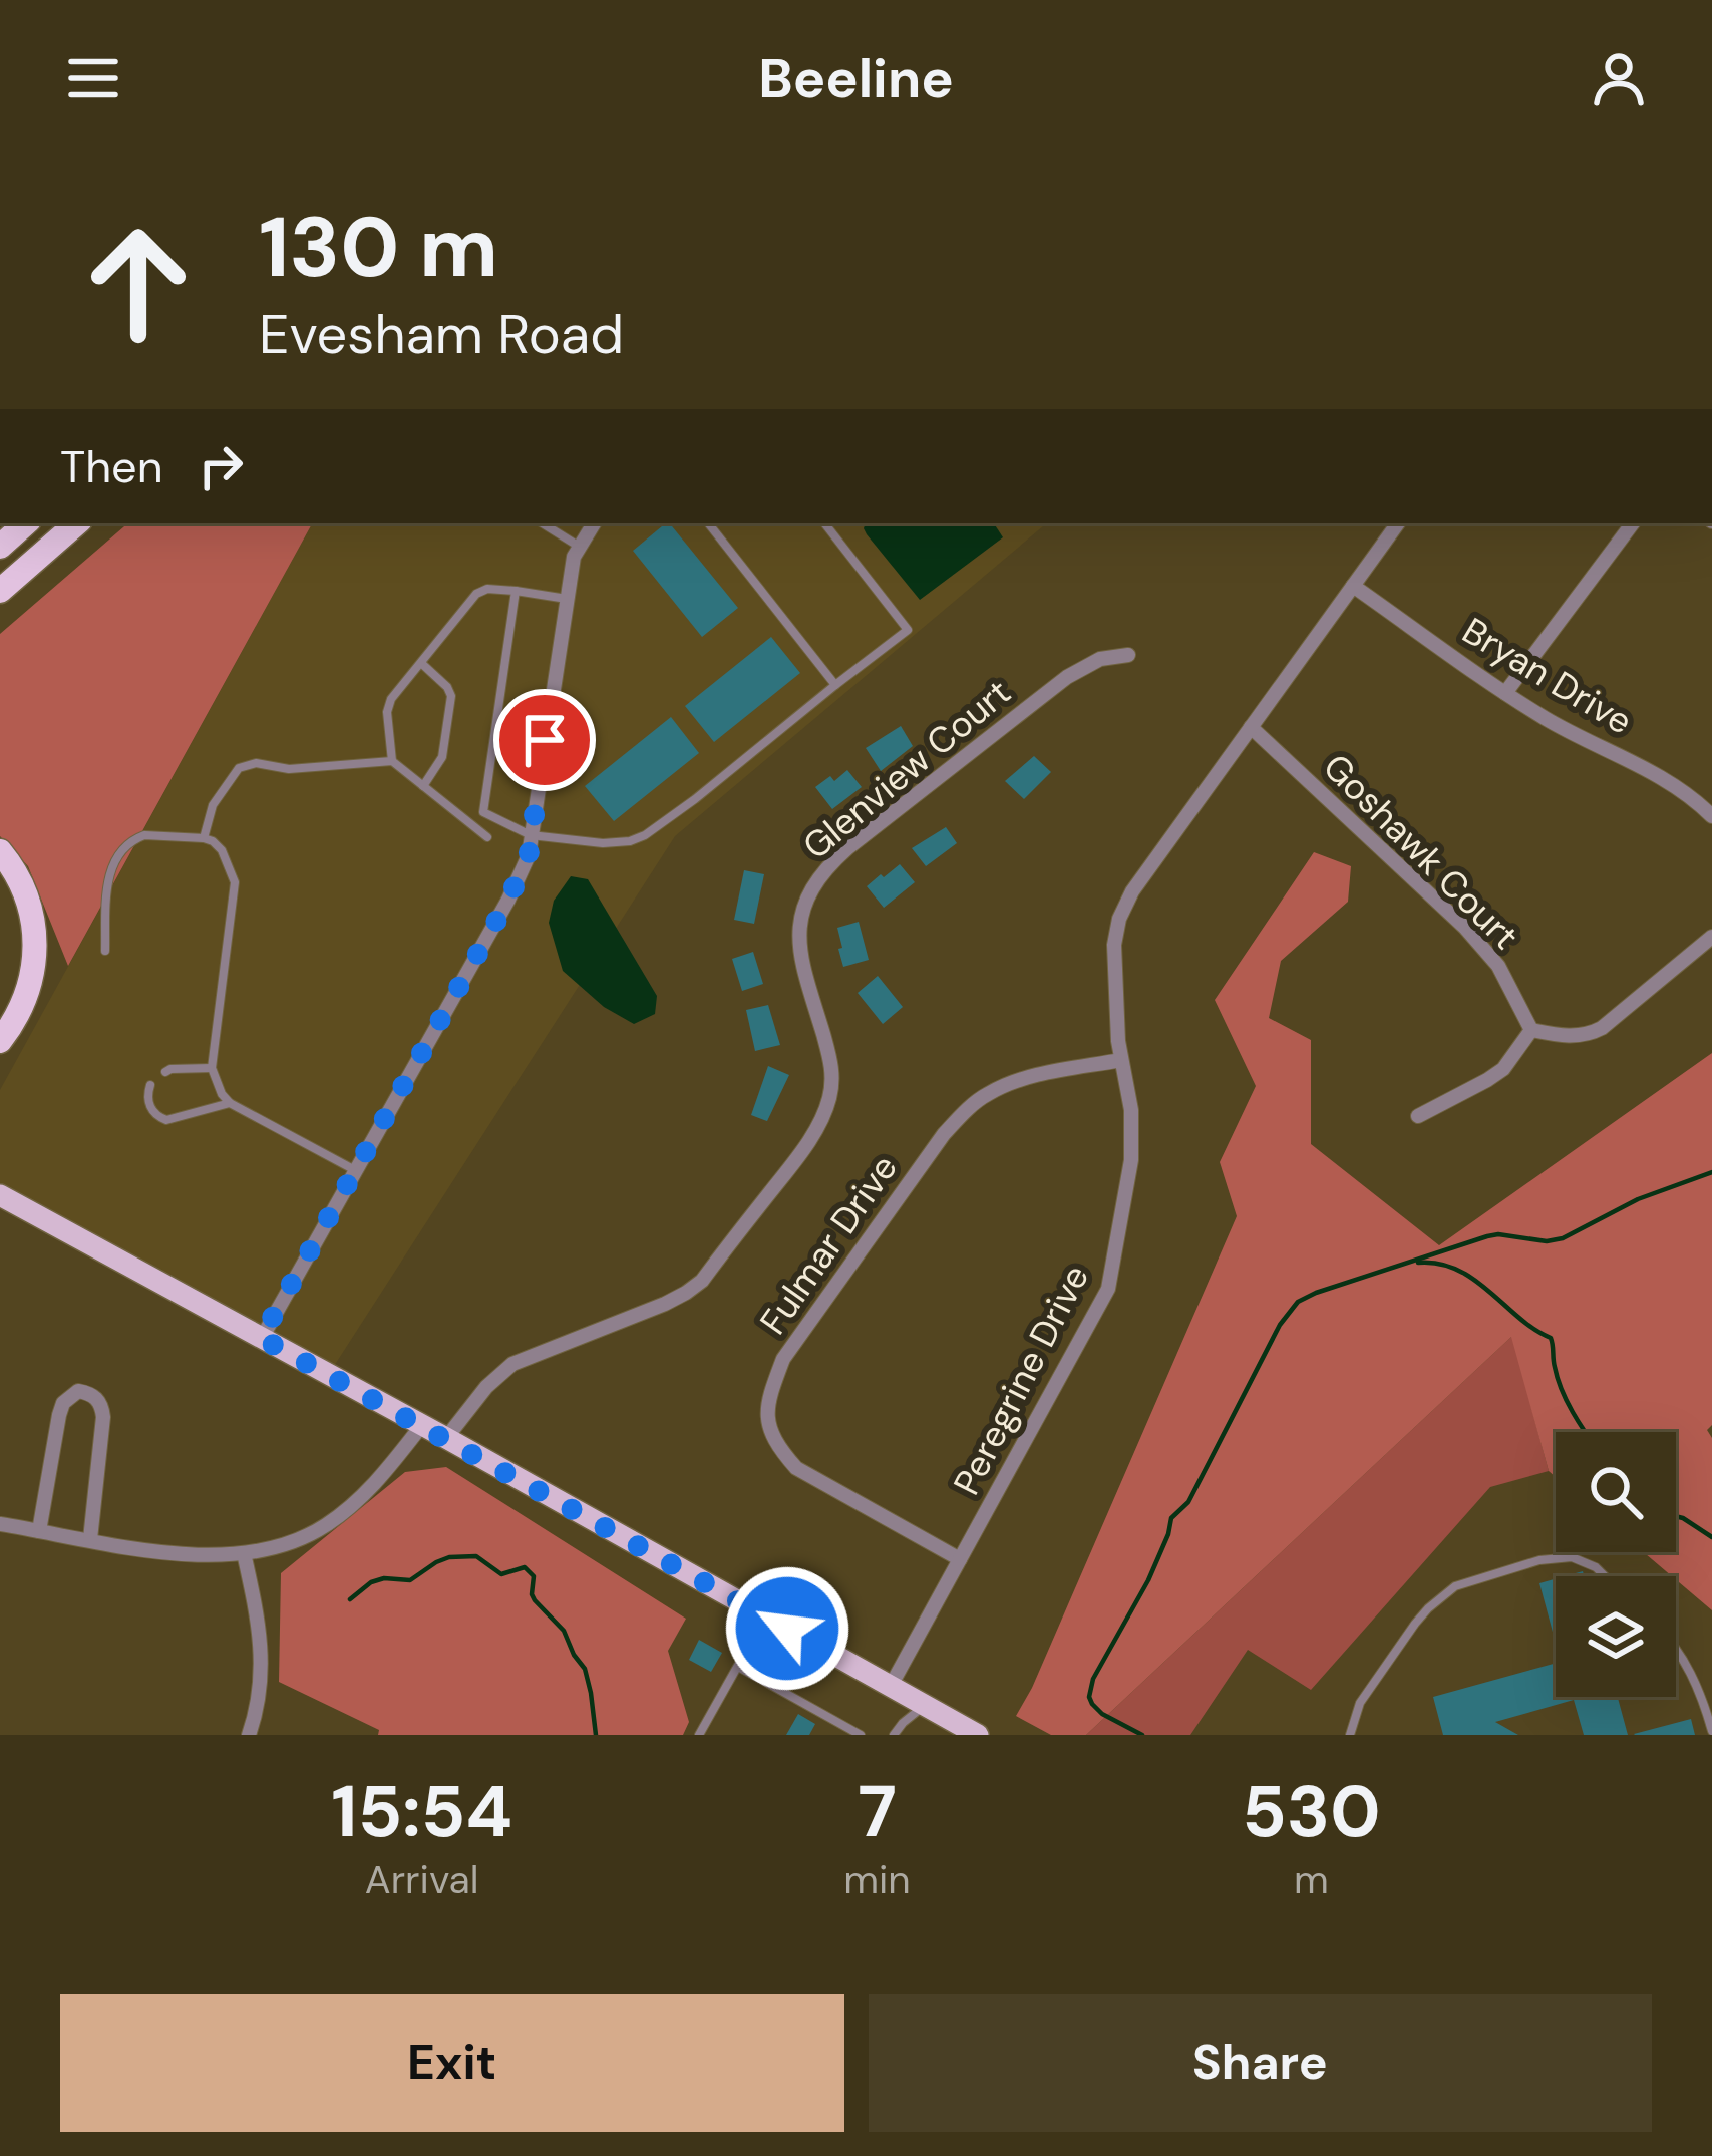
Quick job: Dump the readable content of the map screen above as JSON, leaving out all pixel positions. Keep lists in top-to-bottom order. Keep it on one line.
{"streets":{"street":["Bryan Drive","Glenview Court","Goshawk Court","Fulmar Drive","Peregrine Drive"]},"crossings":[["Bryan Drive","Peregrine Drive"],["Goshawk Court","Peregrine Drive"],["Fulmar Drive","Peregrine Drive"]],"page":{"header":"Beeline","turn":["130 m","Evesham Road"],"then":"Then","eta":["15:54","Arrival","7","min","530","m"],"buttons":["Exit","Share"]}}
